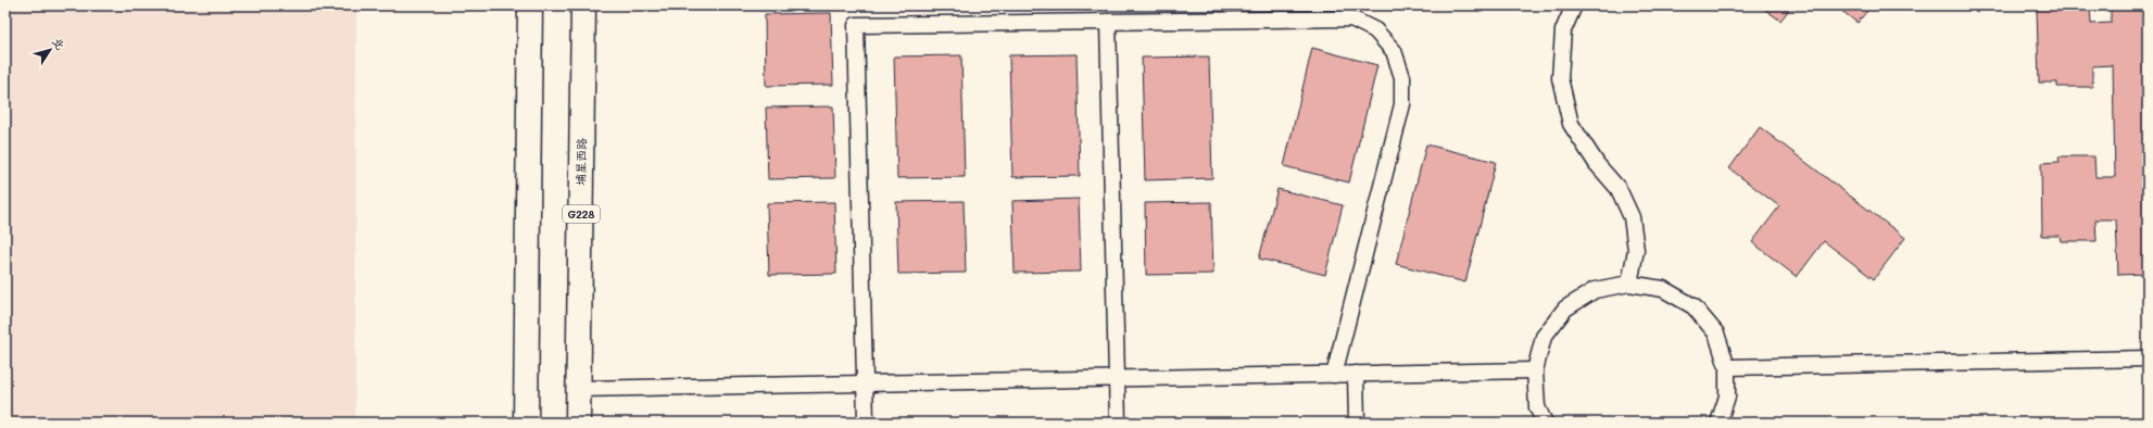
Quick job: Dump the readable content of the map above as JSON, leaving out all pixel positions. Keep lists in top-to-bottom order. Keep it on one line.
{"streets":{"highway":["埔星西路","G228"]},"north":"top right"}
